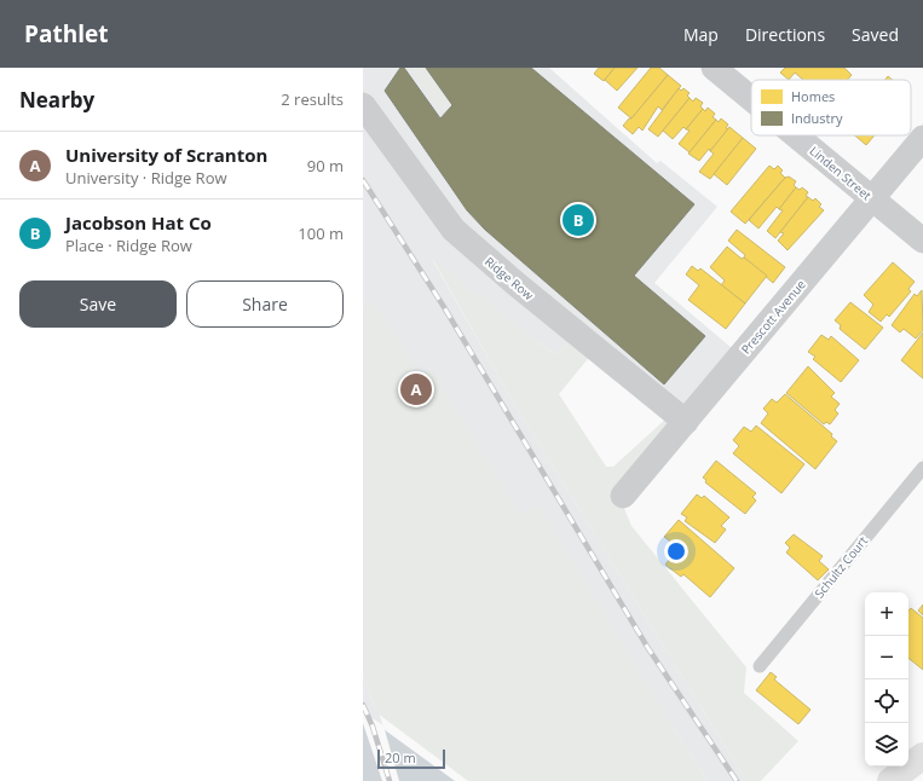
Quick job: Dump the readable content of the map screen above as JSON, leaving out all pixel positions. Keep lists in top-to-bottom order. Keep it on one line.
{"streets":{"street":["Linden Street","Ridge Row","Prescott Avenue"],"lane":["Schultz Court"]},"crossings":[["Linden Street","Prescott Avenue"],["Ridge Row","Prescott Avenue"]],"legend":["Homes","Industry"],"scale_bar":"20 m","page":{"header":"Pathlet","nav":["Map","Directions","Saved"],"heading":["Nearby","2 results"],"list":[{"mark":"A","name":"University of Scranton","note":"University · Ridge Row","value":"90 m"},{"mark":"B","name":"Jacobson Hat Co","note":"Place · Ridge Row","value":"100 m"}],"pins":["B","A"],"buttons":["Save","Share"],"map_buttons":["+","−"],"scale":"20 m"}}
